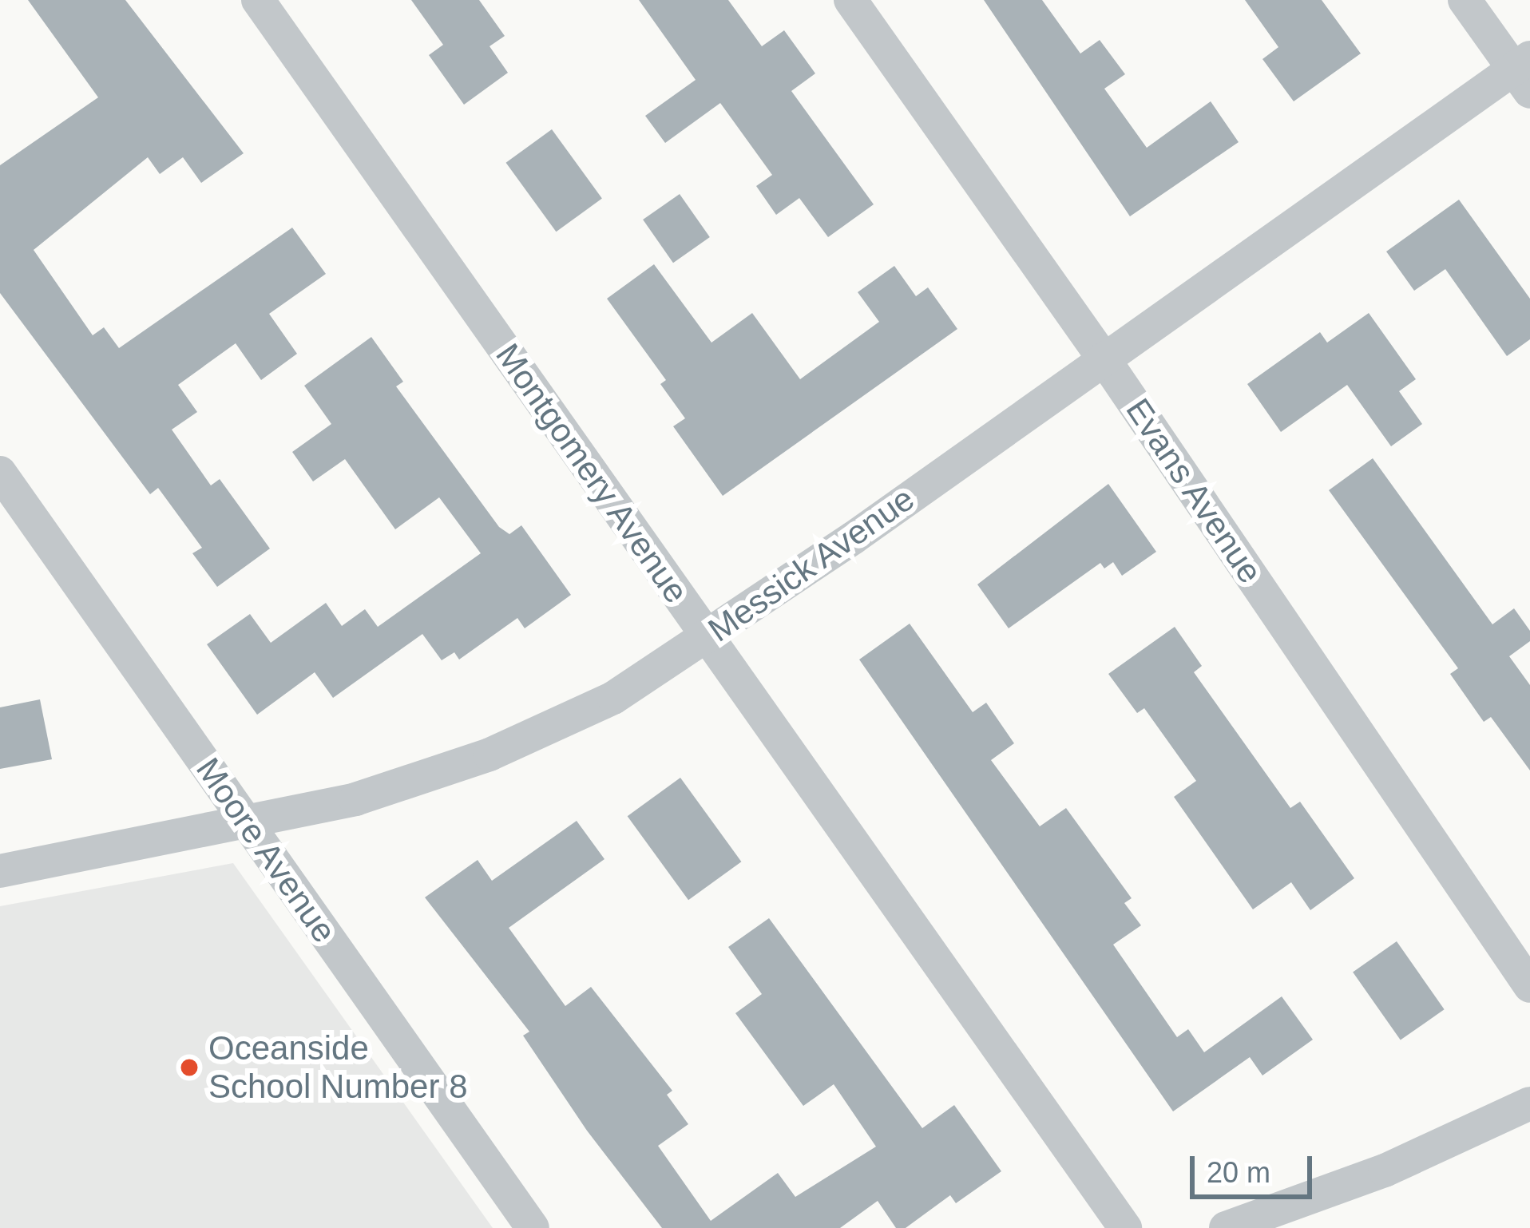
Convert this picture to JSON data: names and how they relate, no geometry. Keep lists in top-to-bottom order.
{
  "streets": {
    "street": [
      "Montgomery Avenue",
      "Evans Avenue",
      "Messick Avenue",
      "Moore Avenue"
    ]
  },
  "crossings": [
    ["Montgomery Avenue", "Messick Avenue"],
    ["Evans Avenue", "Messick Avenue"],
    ["Messick Avenue", "Moore Avenue"]
  ],
  "places": ["Oceanside School Number 8"],
  "scale_bar": "20 m"
}
